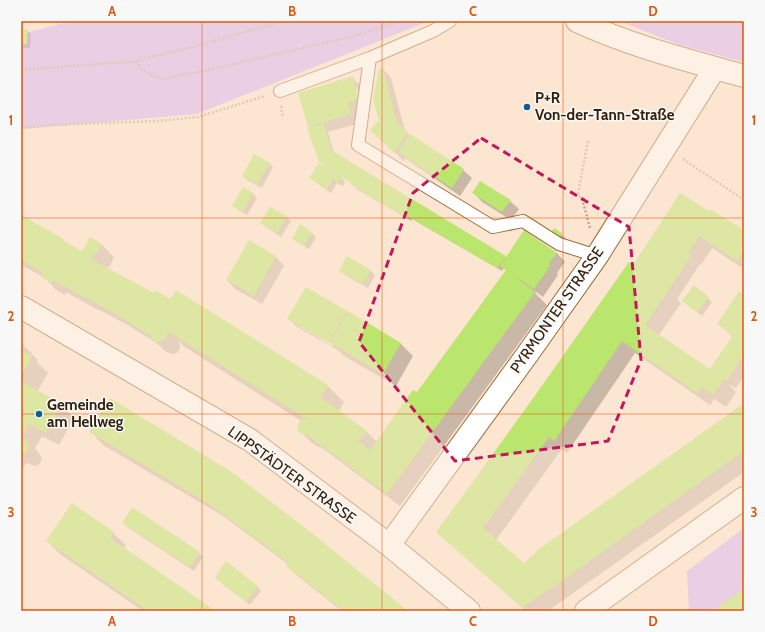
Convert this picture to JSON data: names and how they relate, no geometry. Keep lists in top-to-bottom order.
{
  "streets": {
    "street": ["PYRMONTER STRASSE", "LIPPSTÄDTER STRASSE"]
  },
  "crossings": [
    ["PYRMONTER STRASSE", "LIPPSTÄDTER STRASSE"]
  ],
  "places": ["P+R Von-der-Tann-Straße", "Gemeinde am Hellweg"],
  "grid": {
    "columns": [
      "A",
      "B",
      "C",
      "D"
    ],
    "rows": ["1", "2", "3"]
  }
}
